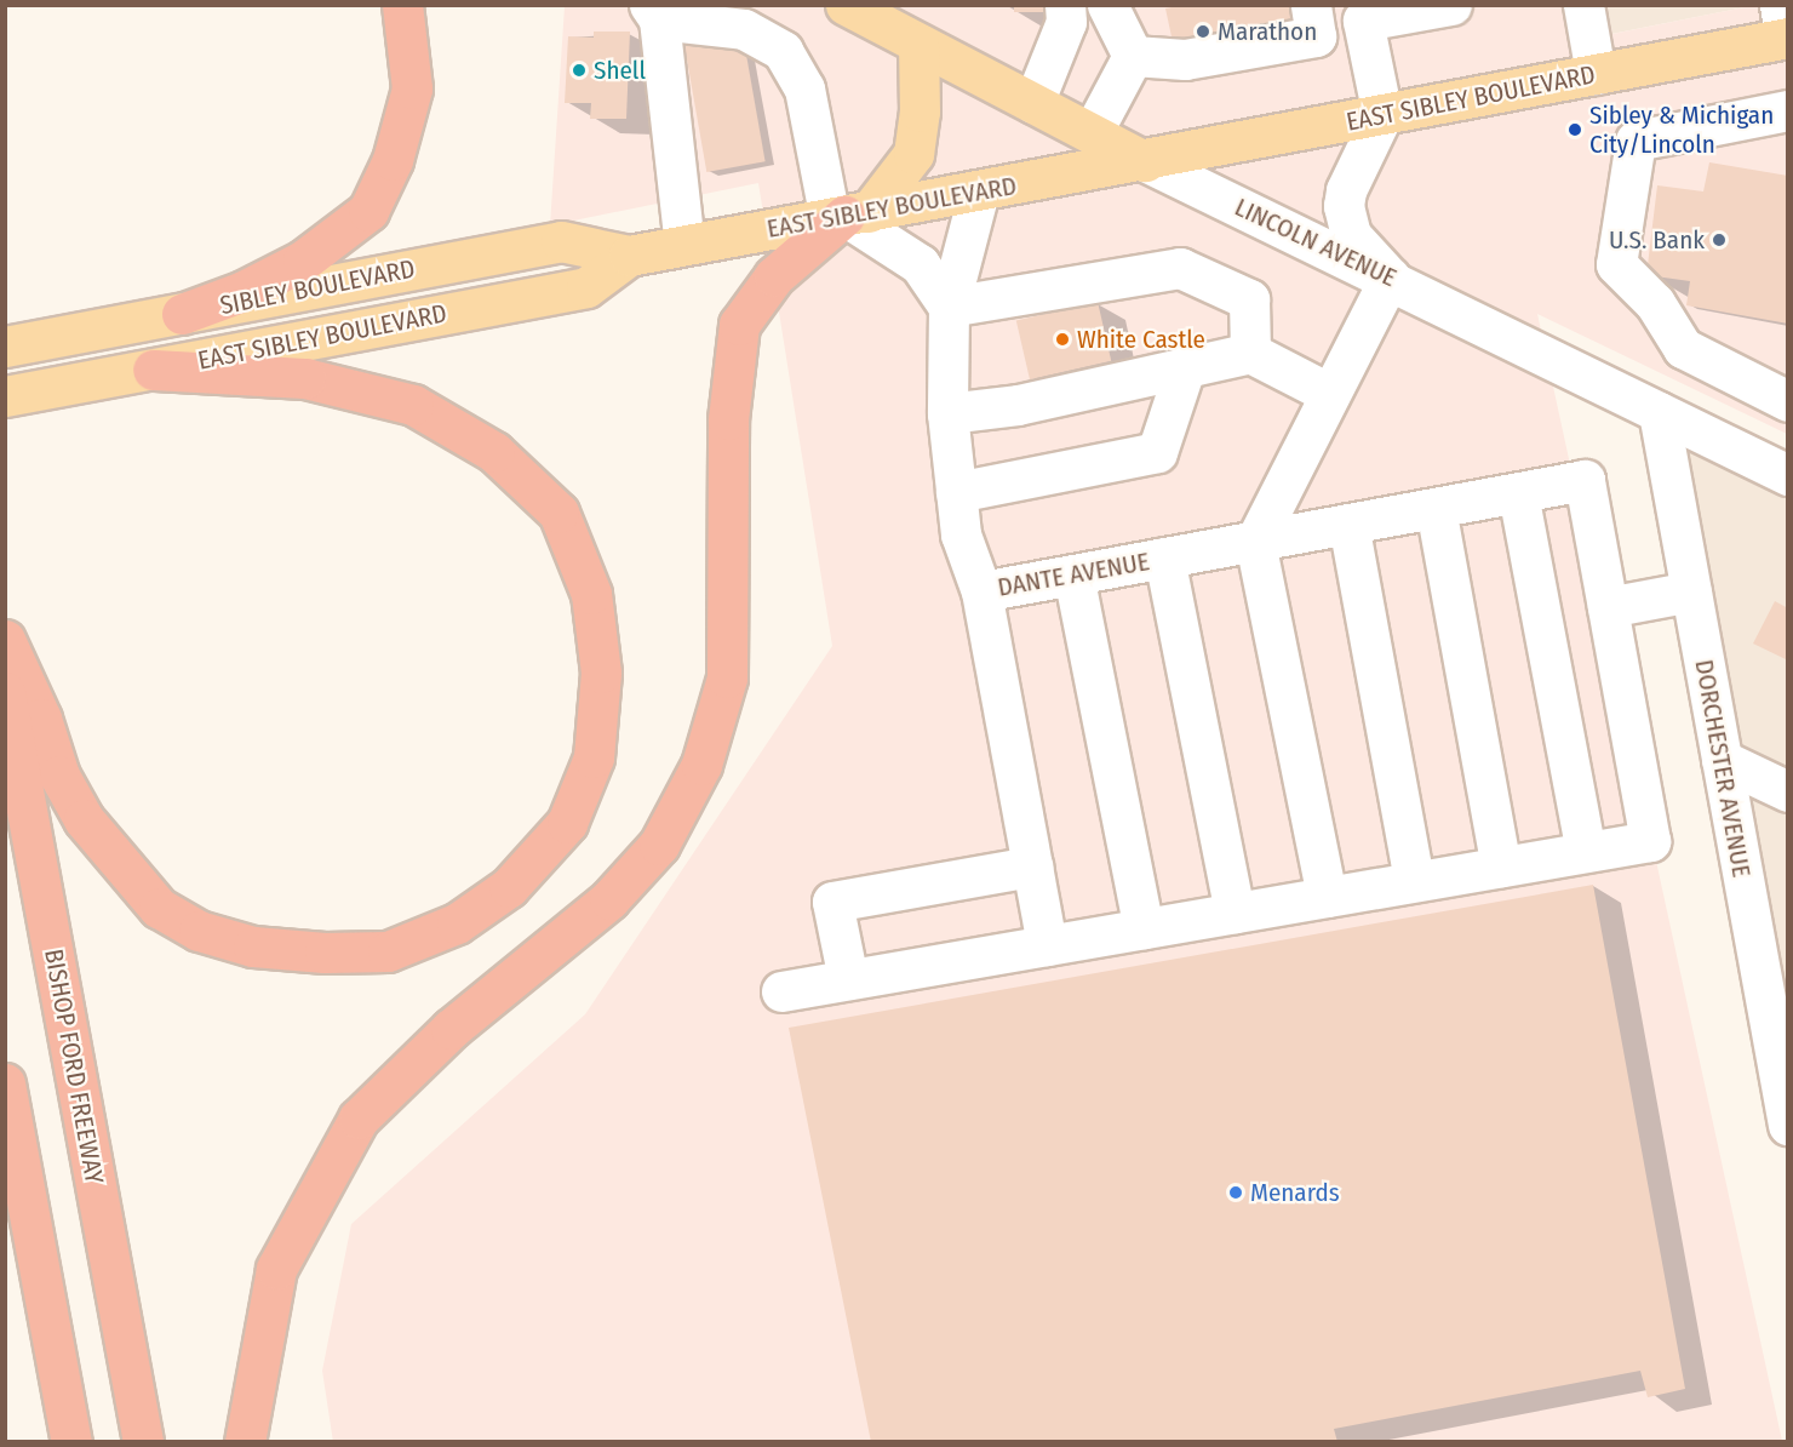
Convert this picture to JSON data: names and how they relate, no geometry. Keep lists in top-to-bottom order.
{
  "streets": {
    "highway": ["BISHOP FORD FREEWAY"],
    "main road": ["EAST SIBLEY BOULEVARD", "LINCOLN AVENUE", "SIBLEY BOULEVARD"],
    "street": ["DANTE AVENUE", "DORCHESTER AVENUE"]
  },
  "crossings": [
    ["EAST SIBLEY BOULEVARD", "LINCOLN AVENUE"],
    ["EAST SIBLEY BOULEVARD", "SIBLEY BOULEVARD"],
    ["LINCOLN AVENUE", "DORCHESTER AVENUE"]
  ],
  "places": [
    "Marathon",
    "Shell",
    "Sibley & Michigan City/Lincoln",
    "U.S. Bank",
    "White Castle",
    "Menards"
  ]
}
